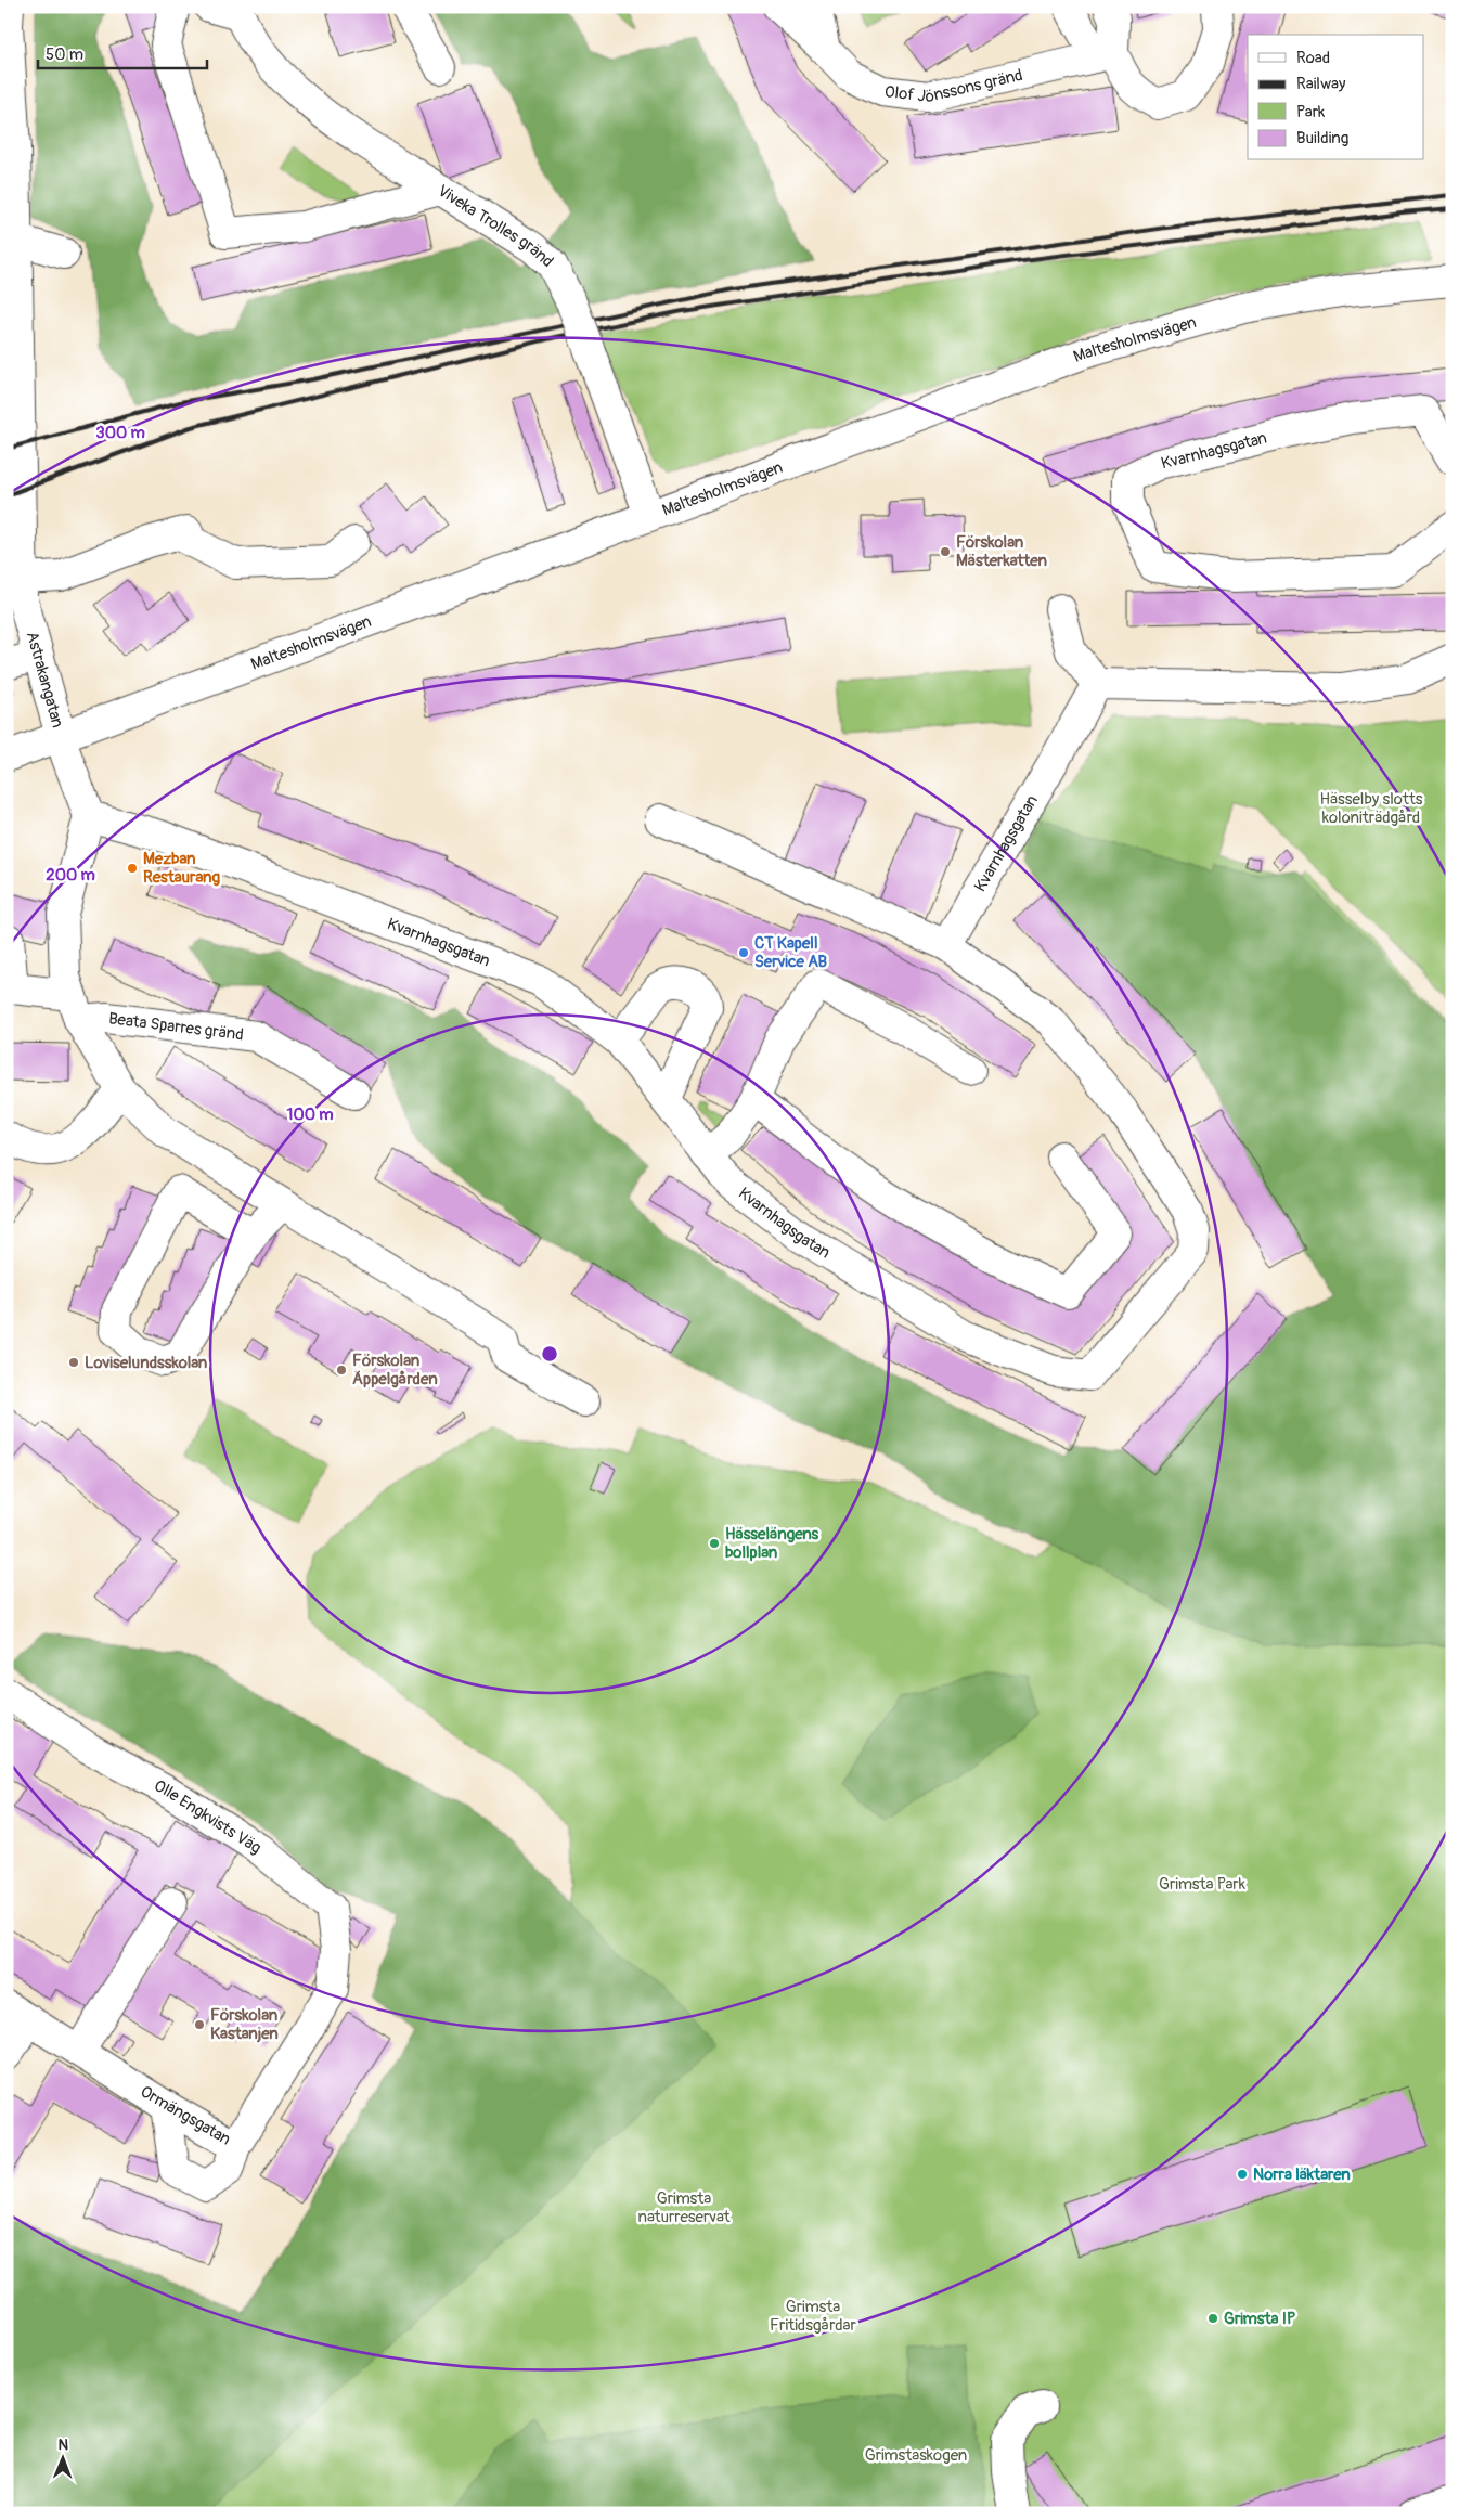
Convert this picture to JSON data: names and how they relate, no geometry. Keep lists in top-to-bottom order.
{
  "streets": {
    "street": [
      "Olof Jönssons gränd",
      "Viveka Trolles gränd",
      "Maltesholmsvägen",
      "Kvarnhagsgatan",
      "Astrakangatan",
      "Beata Sparres gränd",
      "Olle Engkvists Väg",
      "Ormängsgatan"
    ]
  },
  "crossings": [
    ["Viveka Trolles gränd", "Maltesholmsvägen"],
    ["Maltesholmsvägen", "Astrakangatan"],
    ["Kvarnhagsgatan", "Beata Sparres gränd"],
    ["Olle Engkvists Väg", "Ormängsgatan"]
  ],
  "parks": [
    "Hässelby slotts koloniträdgård",
    "Grimsta Park",
    "Grimsta naturreservat",
    "Grimsta Fritidsgårdar",
    "Grimstaskogen"
  ],
  "places": [
    "Förskolan Mästerkatten",
    "Mezban Restaurang",
    "CT Kapell Service AB",
    "Loviselundsskolan",
    "Förskolan Äppelgården",
    "Hässelängens bollplan",
    "Förskolan Kastanjen",
    "Norra läktaren",
    "Grimsta IP"
  ],
  "legend": [
    "Road",
    "Railway",
    "Park",
    "Building"
  ],
  "scale_bar": "50 m",
  "north": "top",
  "rings": ["300 m", "200 m", "100 m"]
}
